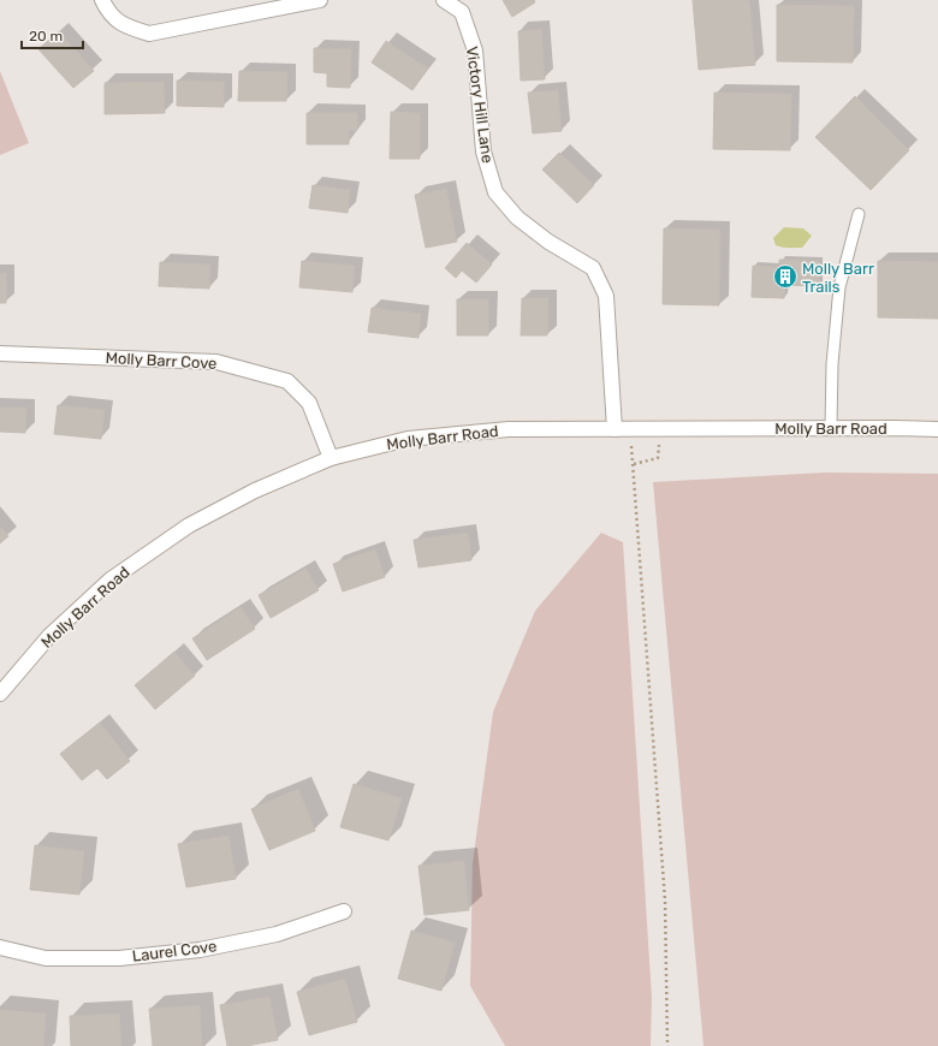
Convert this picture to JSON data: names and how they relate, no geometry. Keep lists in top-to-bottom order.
{
  "streets": {
    "street": [
      "Victory Hill Lane",
      "Molly Barr Cove",
      "Molly Barr Road",
      "Laurel Cove"
    ]
  },
  "crossings": [
    ["Victory Hill Lane", "Molly Barr Road"],
    ["Molly Barr Cove", "Molly Barr Road"]
  ],
  "places": {
    "building": ["Molly Barr Trails"]
  },
  "scale_bar": "20 m"
}
